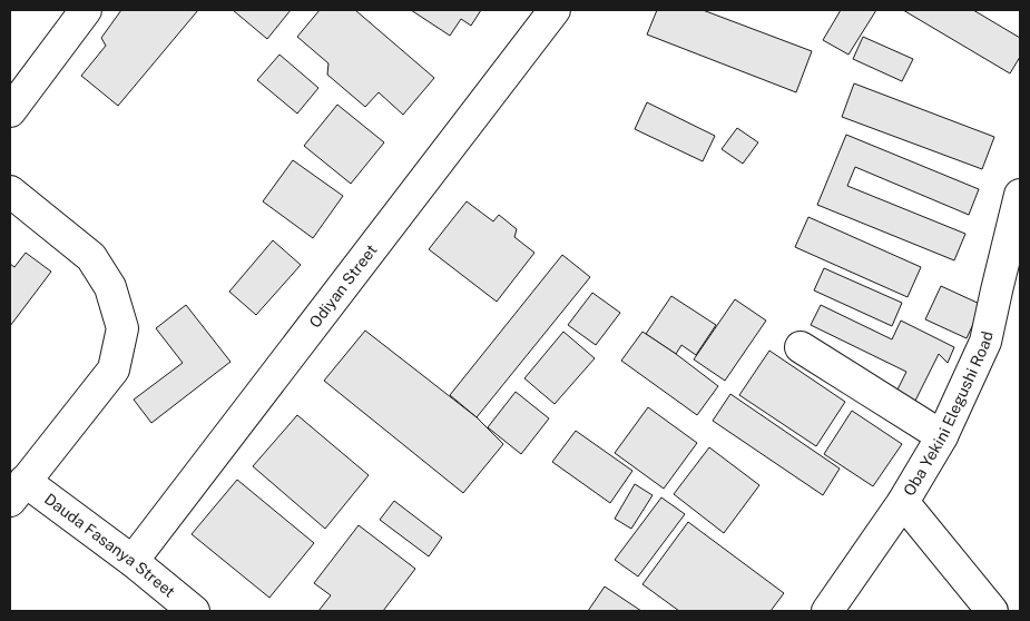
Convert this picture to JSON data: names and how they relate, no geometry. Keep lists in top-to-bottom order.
{
  "streets": {
    "street": ["Odiyan Street", "Oba Yekini Elegushi Road", "Dauda Fasanya Street"]
  },
  "crossings": [
    ["Odiyan Street", "Dauda Fasanya Street"]
  ]
}
